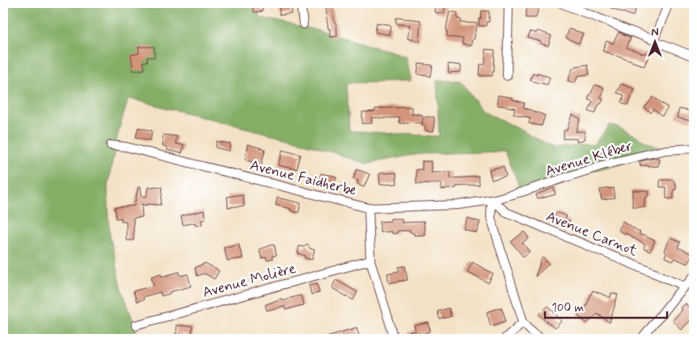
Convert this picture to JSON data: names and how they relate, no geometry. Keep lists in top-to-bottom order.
{
  "streets": {
    "street": [
      "Avenue Kléber",
      "Avenue Faidherbe",
      "Avenue Carnot",
      "Avenue Molière"
    ]
  },
  "crossings": [
    ["Avenue Kléber", "Avenue Faidherbe"],
    ["Avenue Kléber", "Avenue Carnot"],
    ["Avenue Faidherbe", "Avenue Carnot"]
  ],
  "scale_bar": "100 m",
  "north": "top"
}
